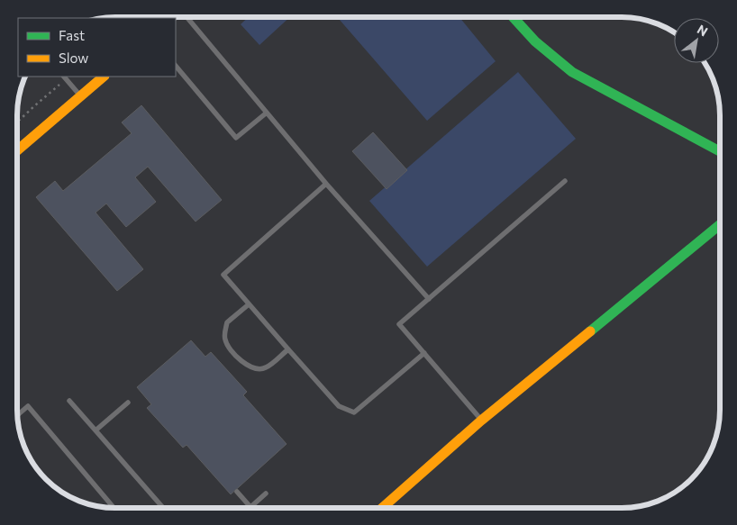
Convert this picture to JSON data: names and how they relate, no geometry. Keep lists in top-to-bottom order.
{
  "legend": ["Fast", "Slow"],
  "north": "top right"
}
